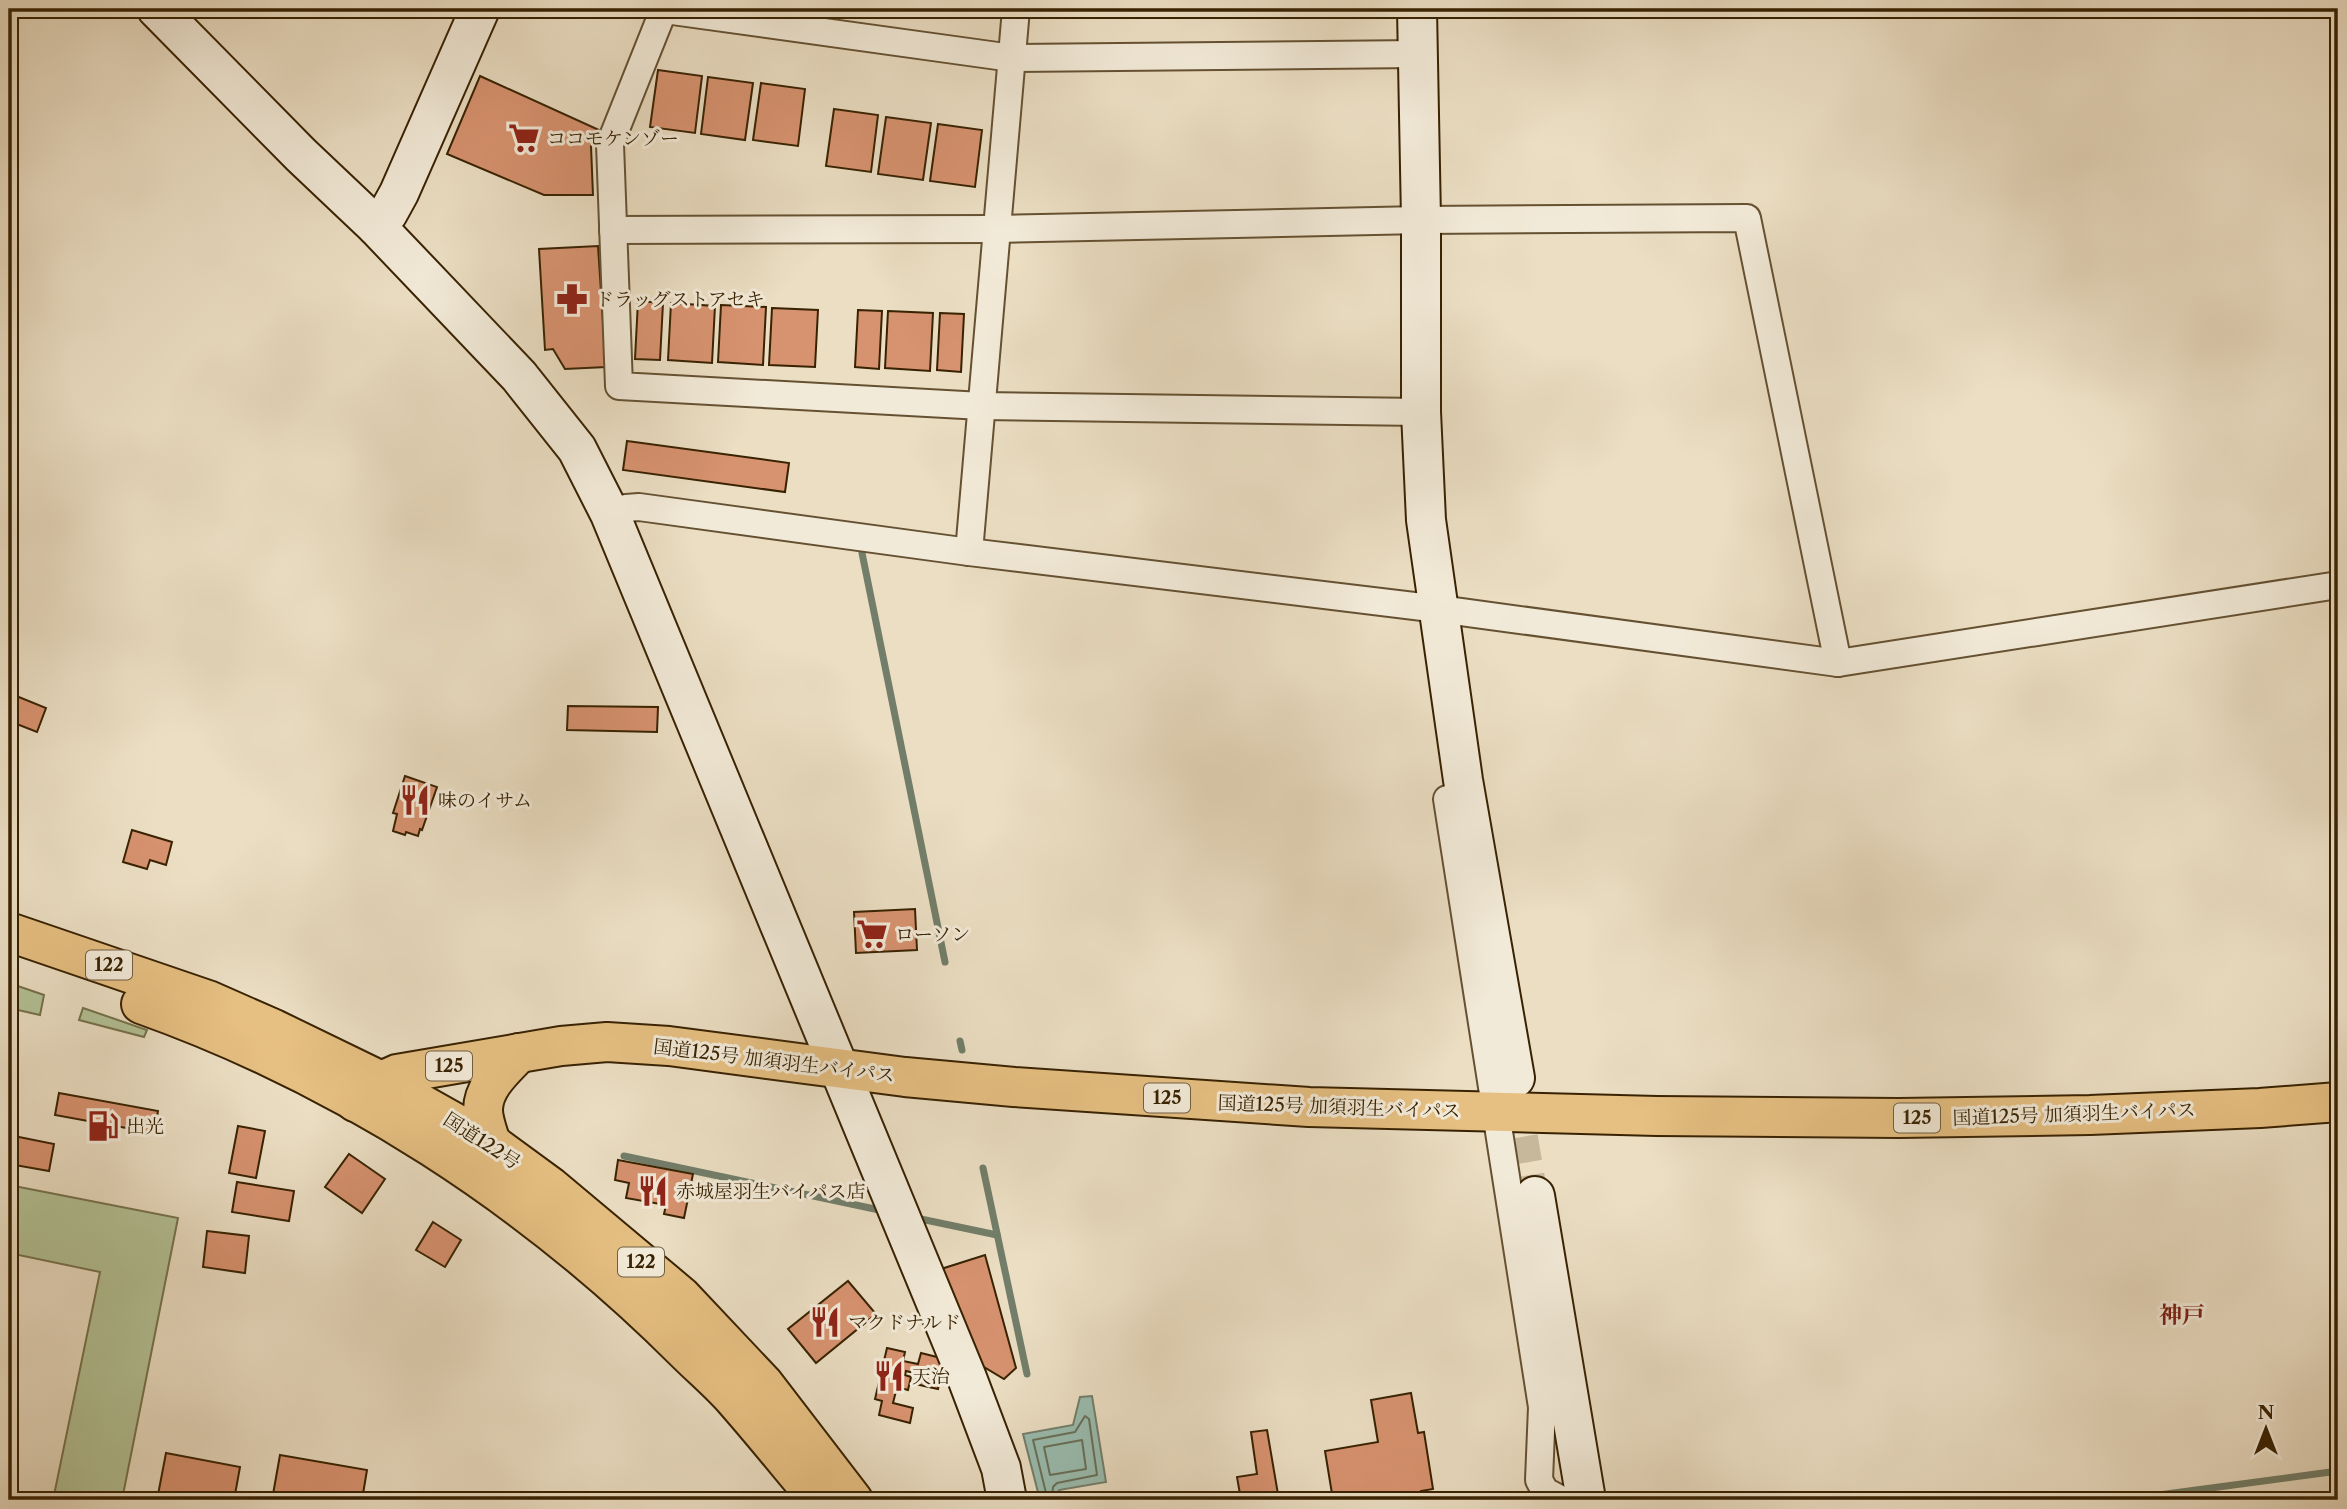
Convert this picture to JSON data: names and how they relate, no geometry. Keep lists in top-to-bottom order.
{
  "streets": {
    "highway": [
      "122",
      "国道125号 加須羽生バイパス",
      "125",
      "国道122号"
    ]
  },
  "crossings": [
    ["国道125号 加須羽生バイパス", "国道122号"]
  ],
  "districts": ["神戸"],
  "places": {
    "supermarket": ["ココモケンゾー", "ローソン"],
    "pharmacy": ["ドラッグストアセキ"],
    "restaurant": [
      "味のイサム",
      "赤城屋羽生バイパス店",
      "マクドナルド",
      "天治"
    ],
    "fuel station": ["出光"]
  },
  "north": "top"
}
